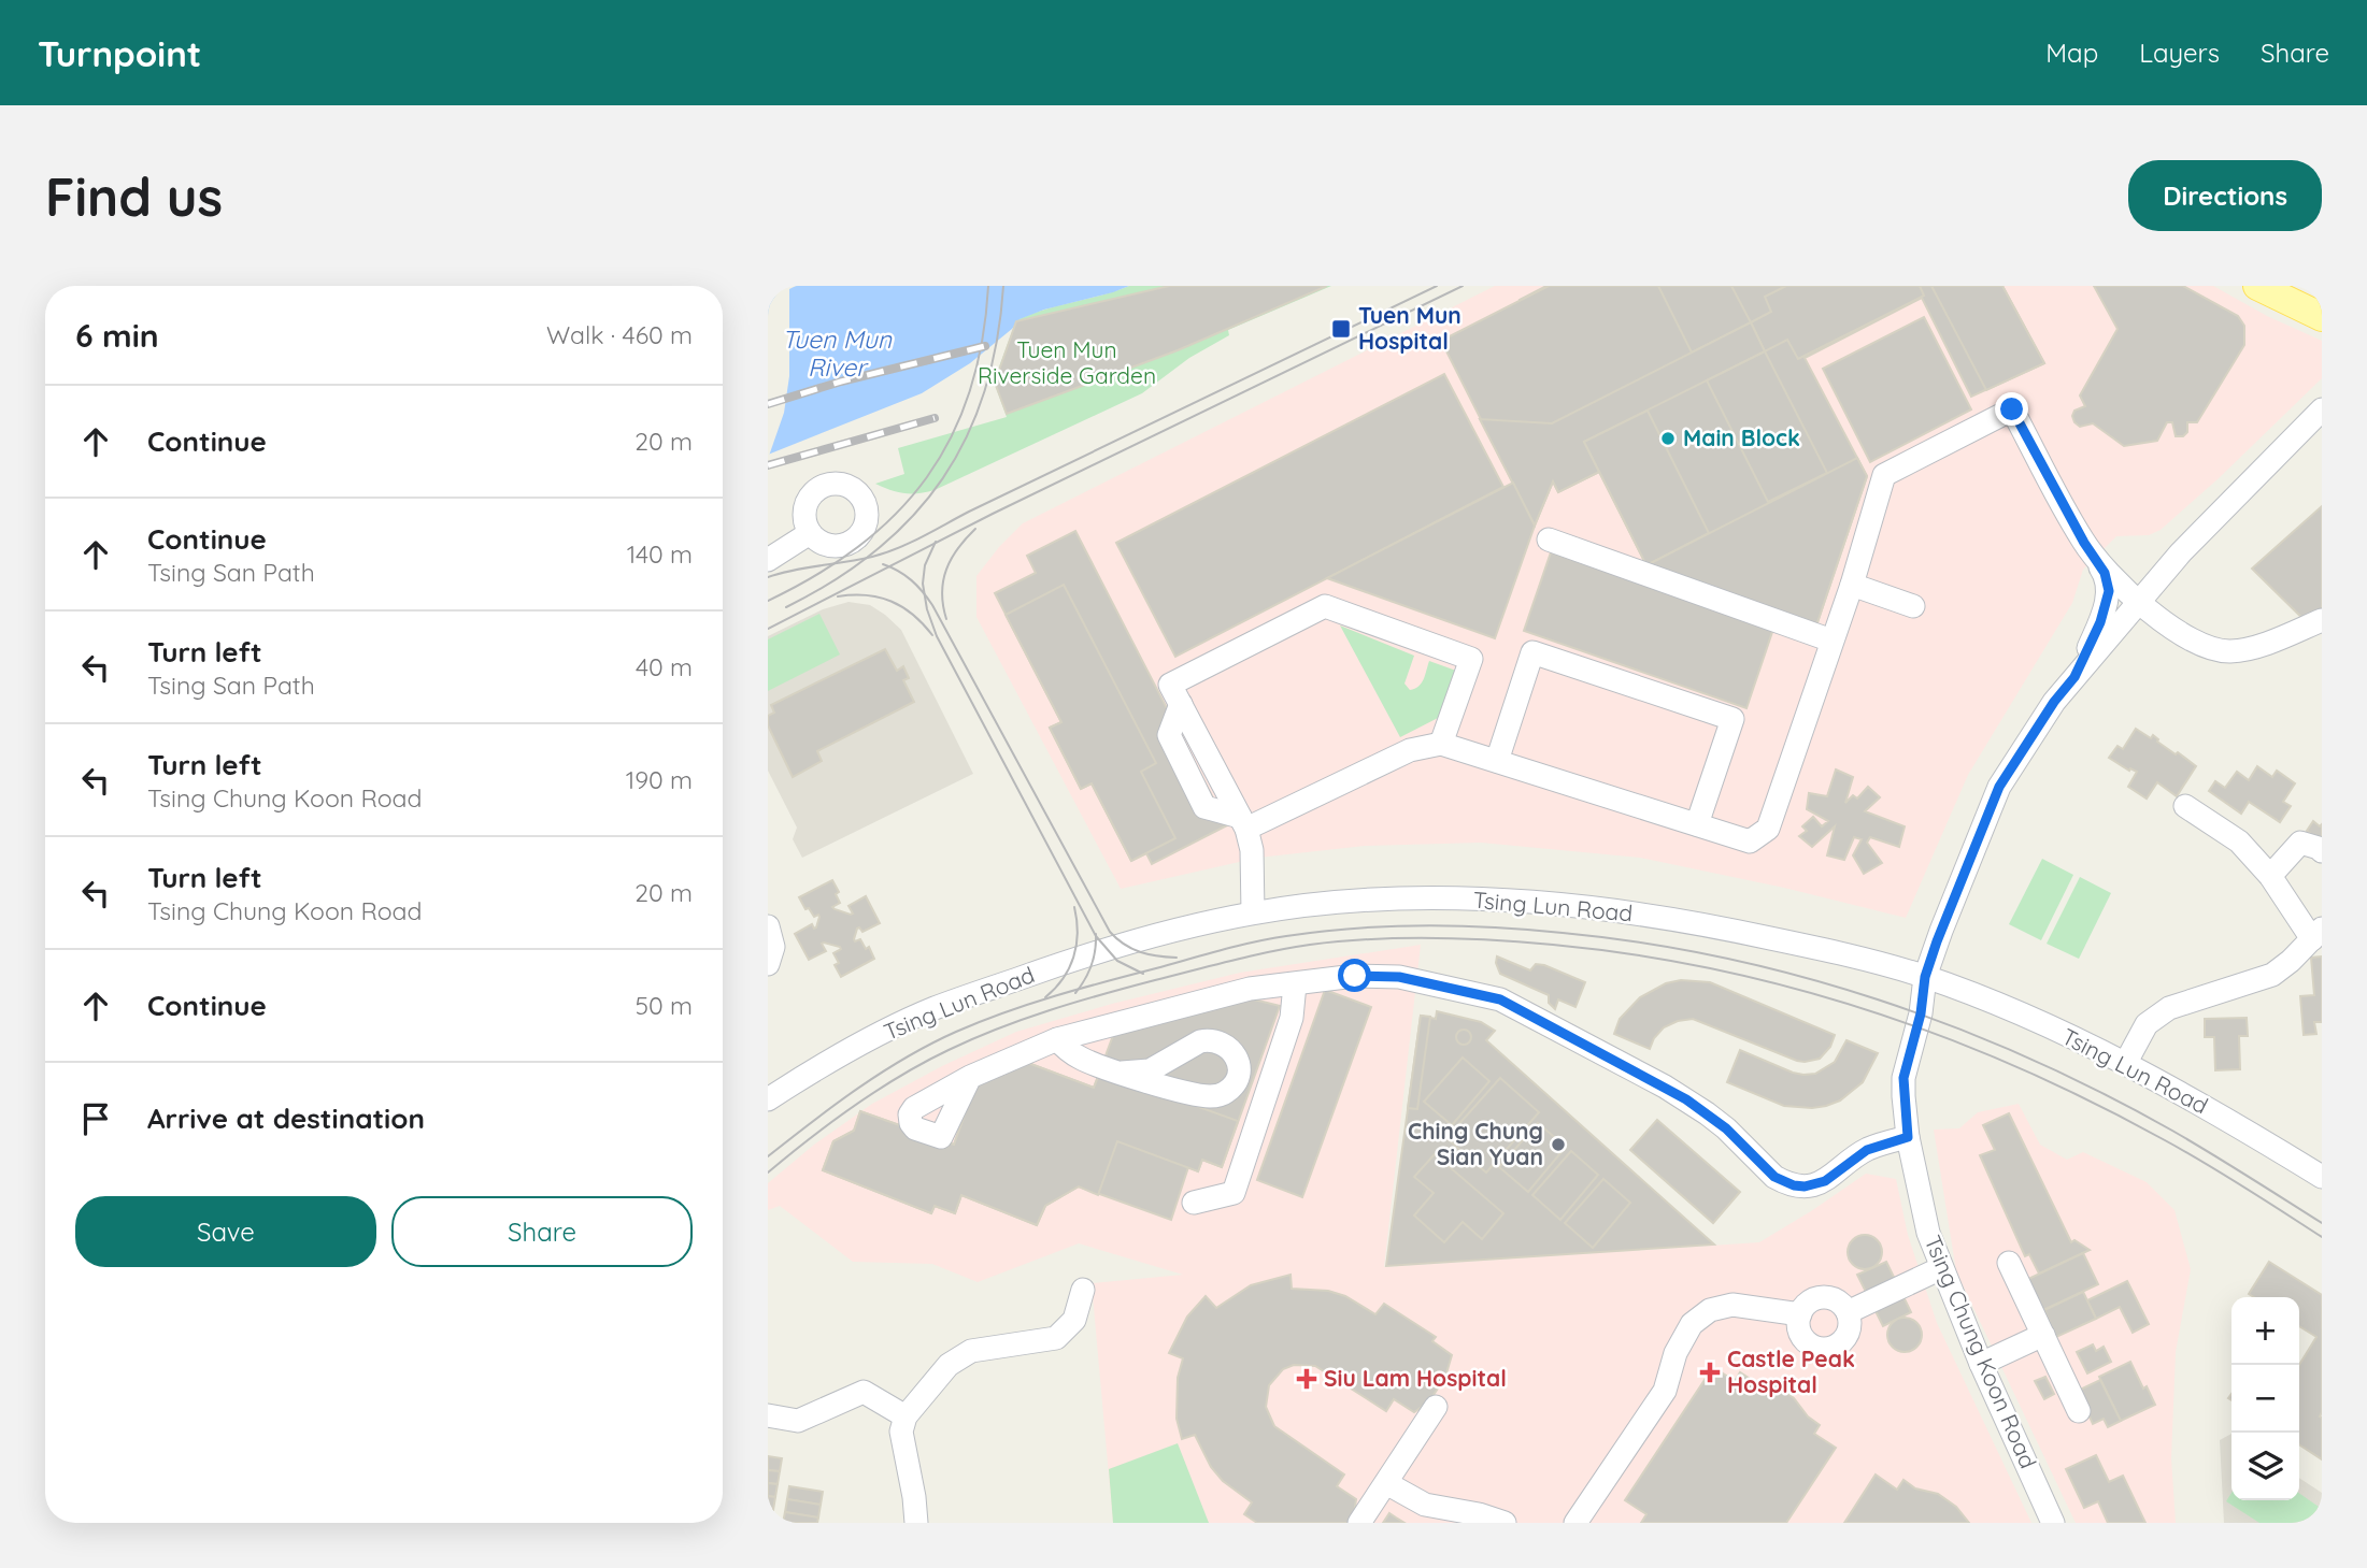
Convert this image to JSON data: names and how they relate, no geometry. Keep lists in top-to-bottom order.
{
  "streets": {
    "street": ["Tsing Lun Road", "Tsing Chung Koon Road"]
  },
  "crossings": [
    ["Tsing Lun Road", "Tsing Chung Koon Road"]
  ],
  "water": ["Tuen Mun River"],
  "parks": ["Tuen Mun Riverside Garden"],
  "places": {
    "transit": ["Tuen Mun Hospital"],
    "other": ["Main Block", "Ching Chung Sian Yuan"],
    "health": ["Castle Peak Hospital", "Siu Lam Hospital"]
  },
  "page": {
    "header": "Turnpoint",
    "nav": ["Map", "Layers", "Share"],
    "buttons": [
      "Directions",
      ["Save", "Share"]
    ],
    "title": "Find us",
    "heading": ["6 min", "Walk · 460 m"],
    "list": [
      ["Continue", "20 m"],
      ["Continue", "Tsing San Path", "140 m"],
      ["Turn left", "Tsing San Path", "40 m"],
      ["Turn left", "Tsing Chung Koon Road", "190 m"],
      ["Turn left", "Tsing Chung Koon Road", "20 m"],
      ["Continue", "50 m"],
      "Arrive at destination"
    ],
    "map_buttons": ["+", "−"]
  }
}
